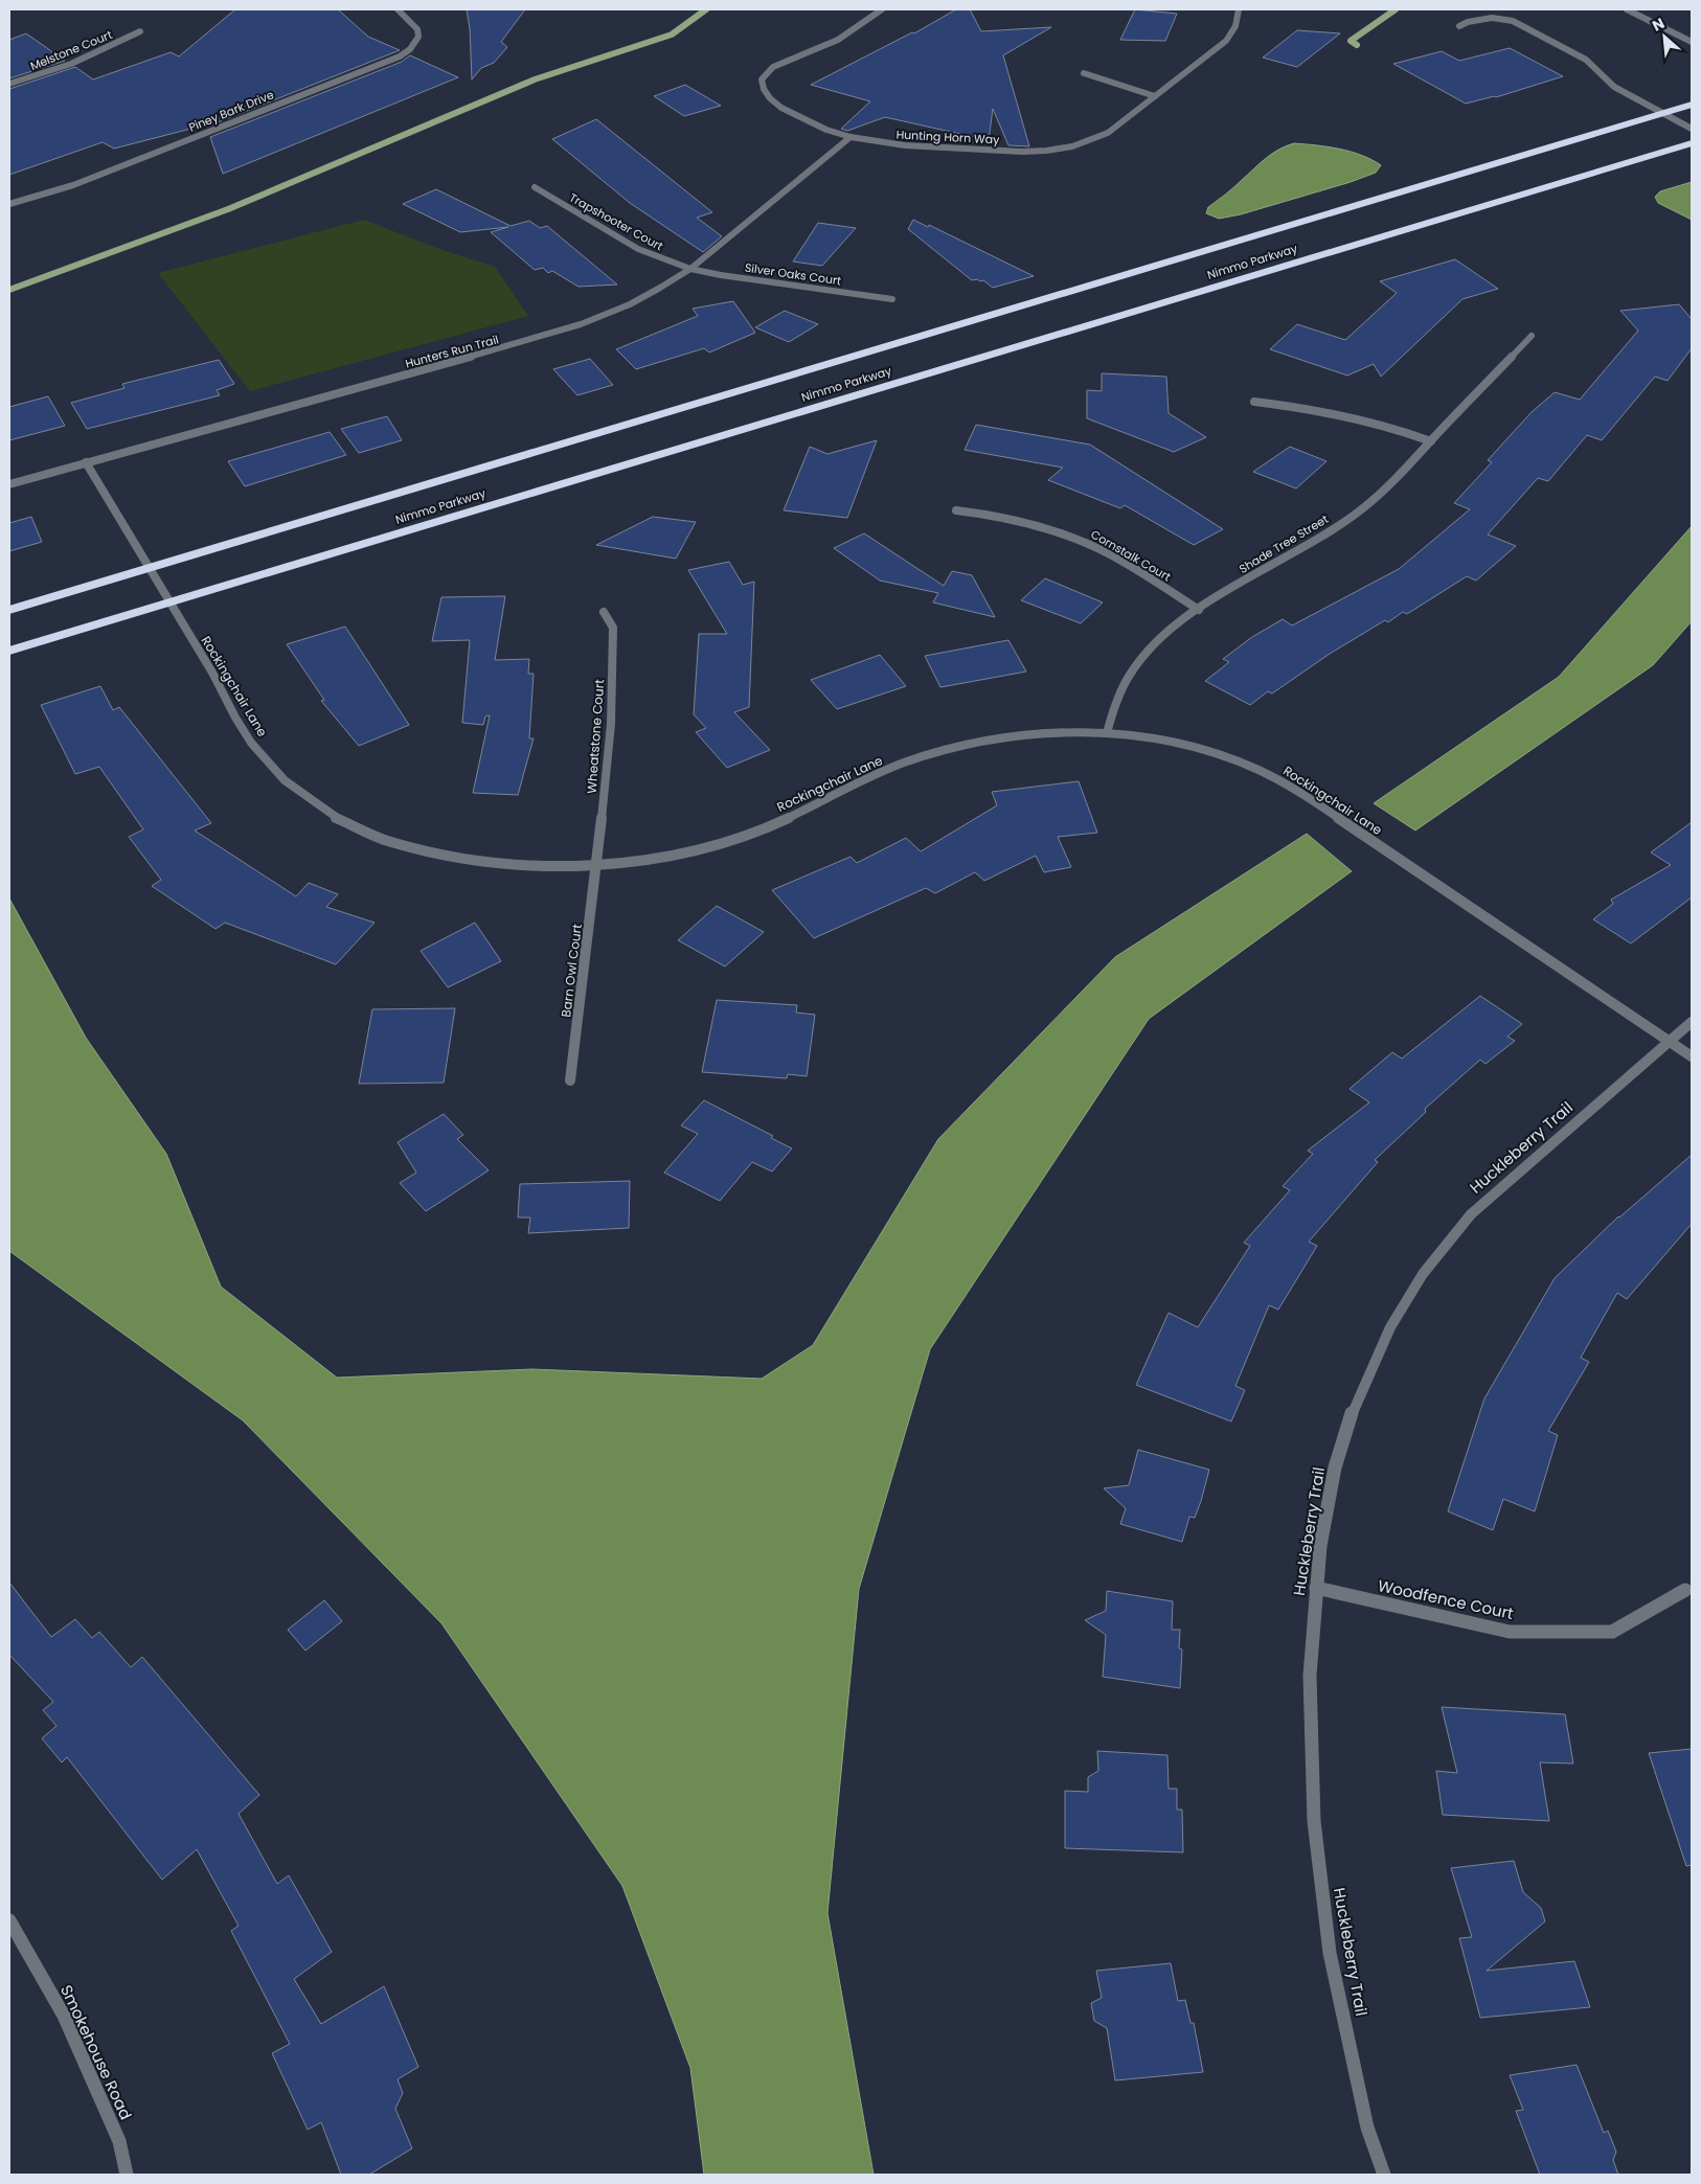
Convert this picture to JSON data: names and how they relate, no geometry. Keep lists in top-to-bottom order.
{
  "streets": {
    "highway": ["Nimmo Parkway"],
    "street": [
      "Melstone Court",
      "Piney Bark Drive",
      "Hunting Horn Way",
      "Trapshooter Court",
      "Silver Oaks Court",
      "Hunters Run Trail",
      "Shade Tree Street",
      "Cornstalk Court",
      "Rockingchair Lane",
      "Wheatstone Court",
      "Barn Owl Court",
      "Huckleberry Trail",
      "Woodfence Court",
      "Smokehouse Road"
    ]
  },
  "crossings": [
    ["Hunting Horn Way", "Hunters Run Trail"],
    ["Trapshooter Court", "Silver Oaks Court"],
    ["Trapshooter Court", "Hunters Run Trail"],
    ["Nimmo Parkway", "Rockingchair Lane"],
    ["Silver Oaks Court", "Hunters Run Trail"],
    ["Hunters Run Trail", "Rockingchair Lane"],
    ["Shade Tree Street", "Cornstalk Court"],
    ["Shade Tree Street", "Rockingchair Lane"],
    ["Rockingchair Lane", "Wheatstone Court"],
    ["Rockingchair Lane", "Barn Owl Court"],
    ["Rockingchair Lane", "Huckleberry Trail"],
    ["Wheatstone Court", "Barn Owl Court"],
    ["Huckleberry Trail", "Woodfence Court"]
  ],
  "north": "top left"
}
